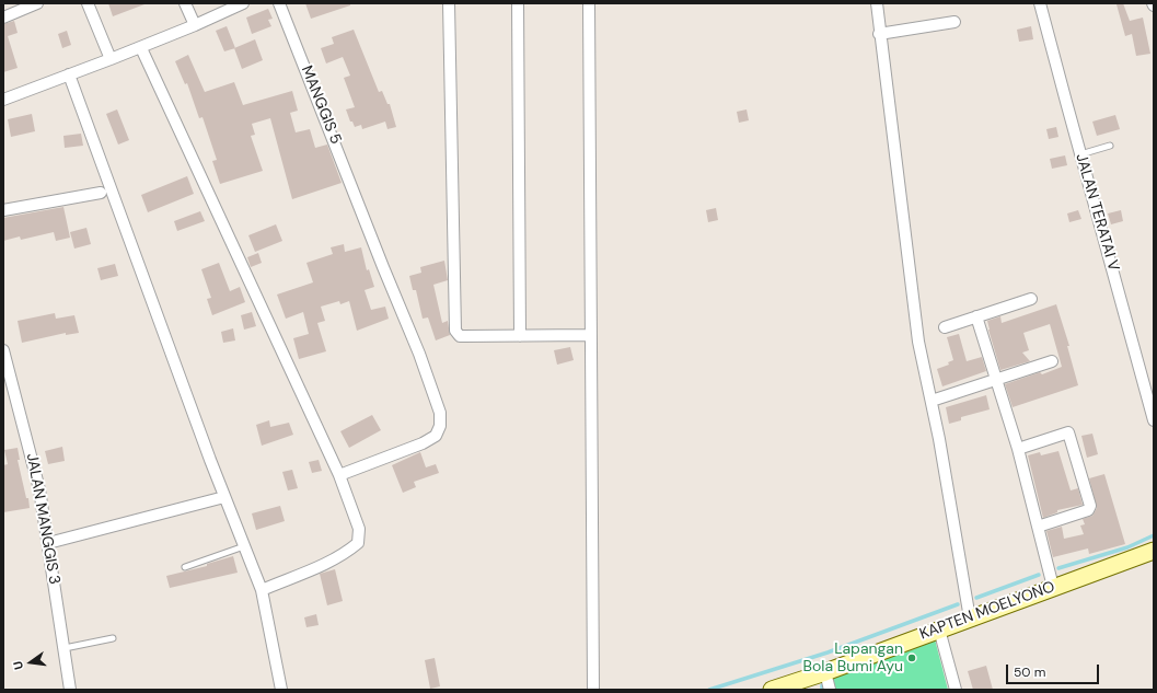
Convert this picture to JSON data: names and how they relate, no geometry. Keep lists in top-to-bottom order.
{
  "streets": {
    "street": [
      "MANGGIS 5",
      "JALAN TERATAI V",
      "JALAN MANGGIS 3",
      "KAPTEN MOELYONO"
    ]
  },
  "places": ["Lapangan Bola Bumi Ayu"],
  "scale_bar": "50 m",
  "north": "left"
}
